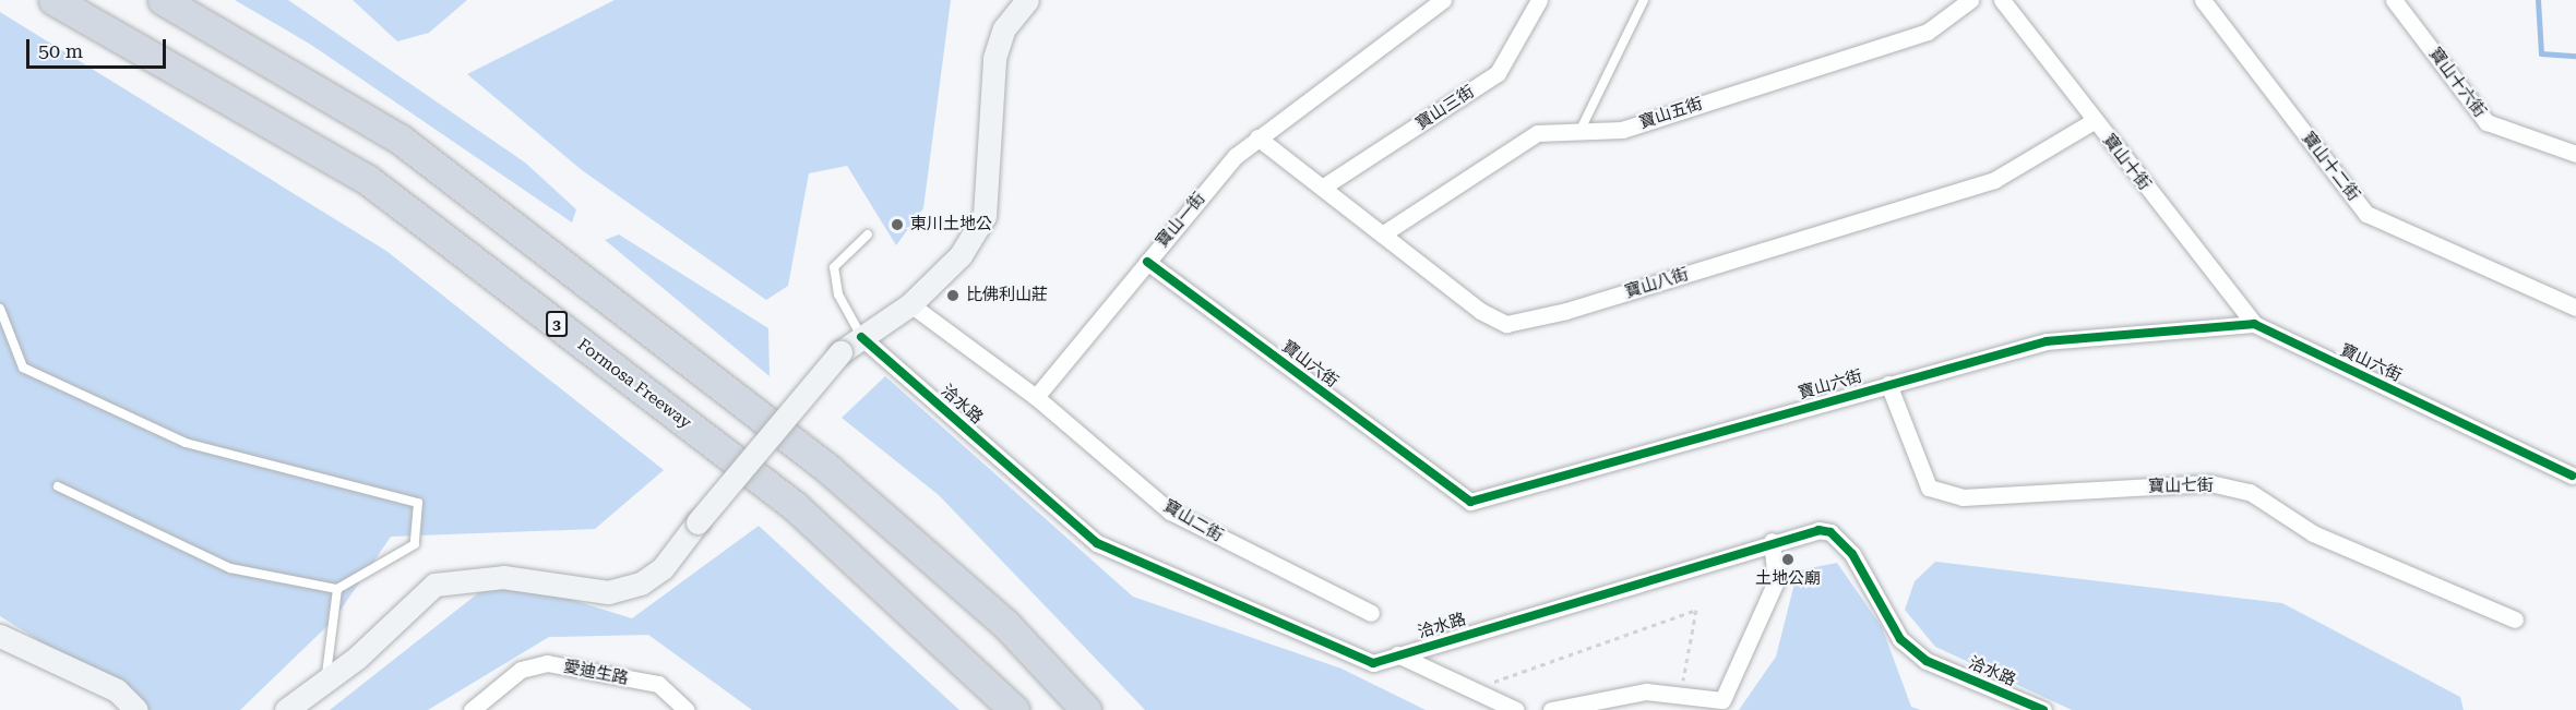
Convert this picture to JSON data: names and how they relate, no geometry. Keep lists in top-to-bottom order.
{
  "streets": {
    "highway": ["3", "Formosa Freeway"],
    "street": [
      "寶山十六街",
      "寶山三街",
      "寶山五街",
      "寶山十街",
      "寶山十二街",
      "寶山一街",
      "寶山八街",
      "寶山六街",
      "洽水路",
      "寶山七街",
      "寶山二街",
      "愛迪生路"
    ]
  },
  "crossings": [
    ["寶山三街", "寶山八街"],
    ["寶山五街", "寶山八街"],
    ["寶山十街", "寶山八街"],
    ["寶山十街", "寶山六街"],
    ["寶山一街", "寶山八街"],
    ["寶山一街", "寶山六街"],
    ["寶山一街", "寶山二街"],
    ["寶山六街", "寶山七街"]
  ],
  "places": ["東川土地公", "比佛利山莊", "土地公廟"],
  "scale_bar": "50 m"
}
